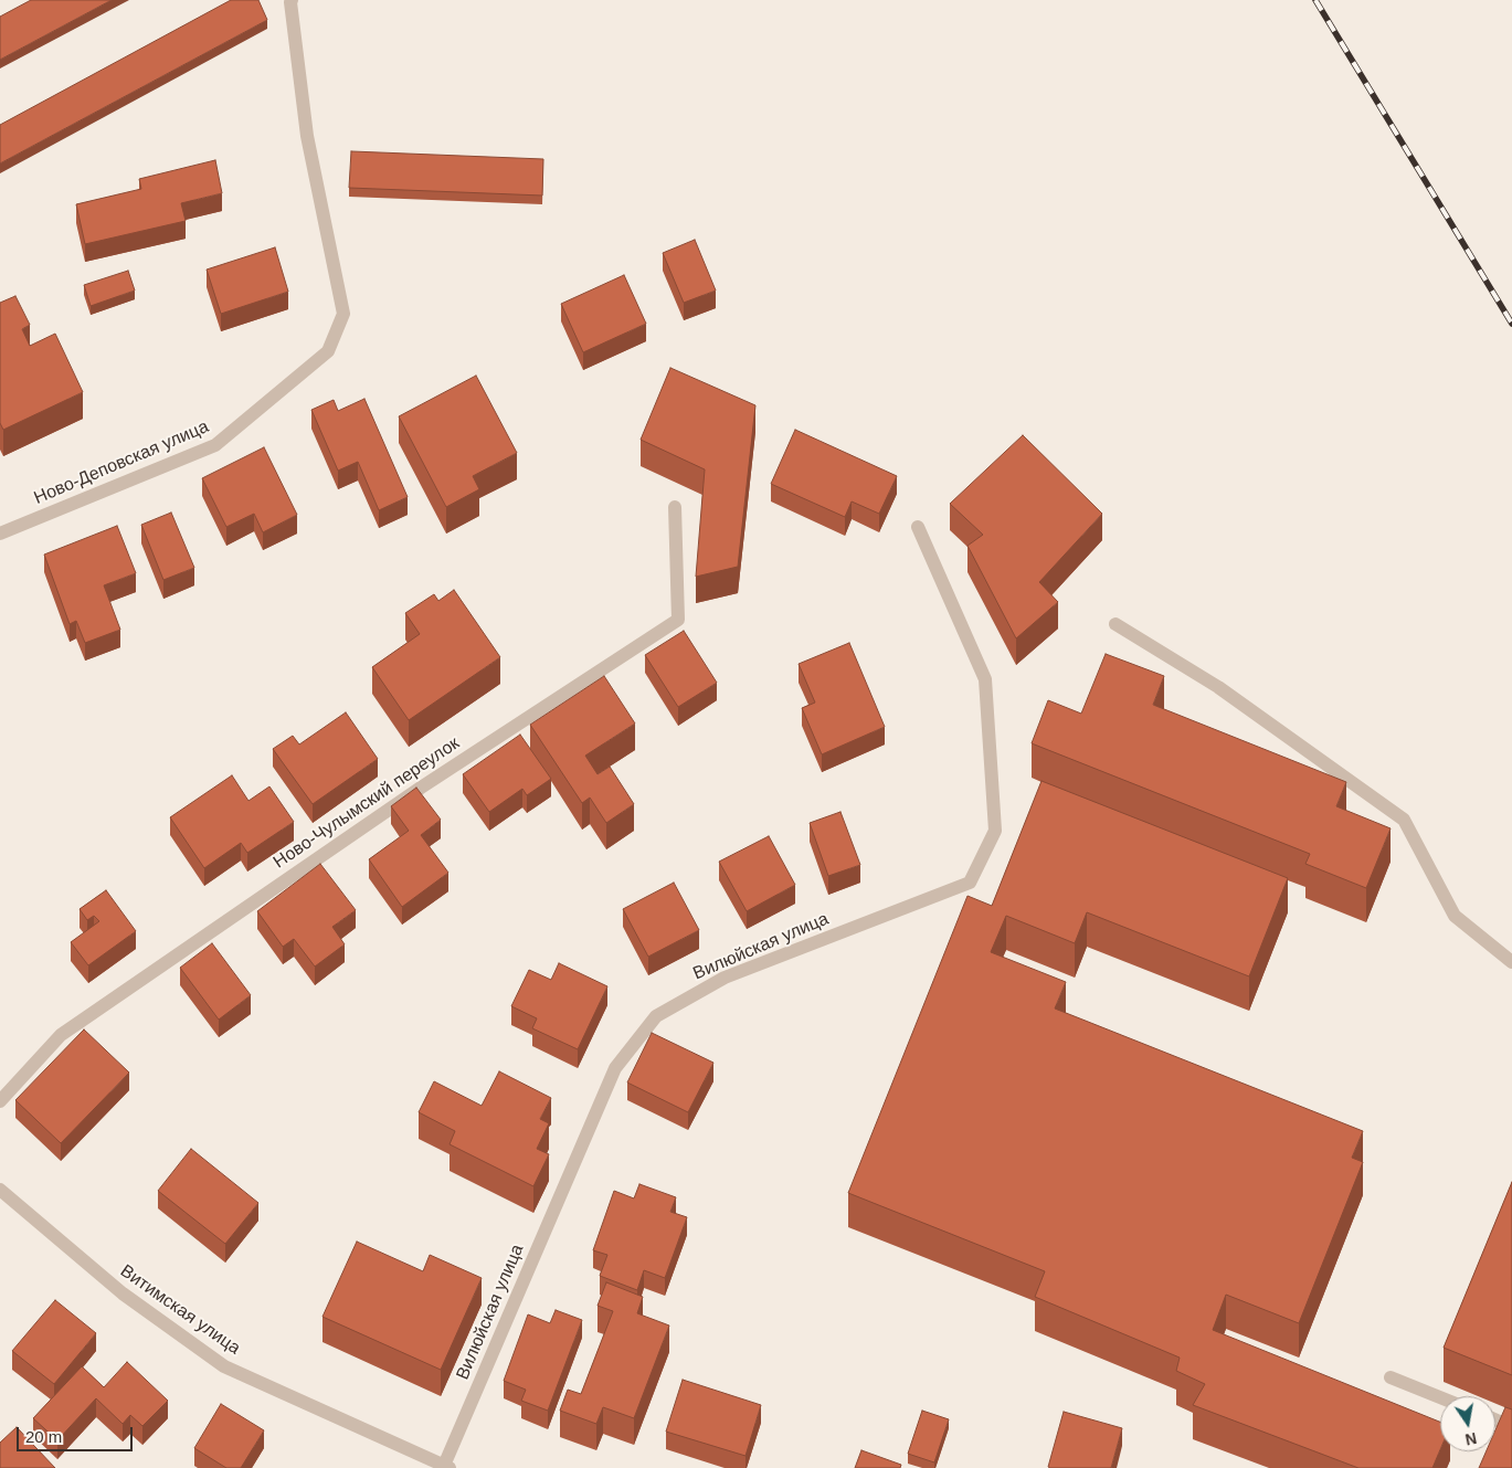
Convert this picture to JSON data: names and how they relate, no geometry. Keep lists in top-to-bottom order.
{
  "streets": {
    "street": [
      "Ново-Деповская улица",
      "Ново-Чулымский переулок",
      "Вилюйская улица",
      "Витимская улица"
    ]
  },
  "crossings": [
    ["Вилюйская улица", "Витимская улица"]
  ],
  "scale_bar": "20 m",
  "north": "bottom"
}
